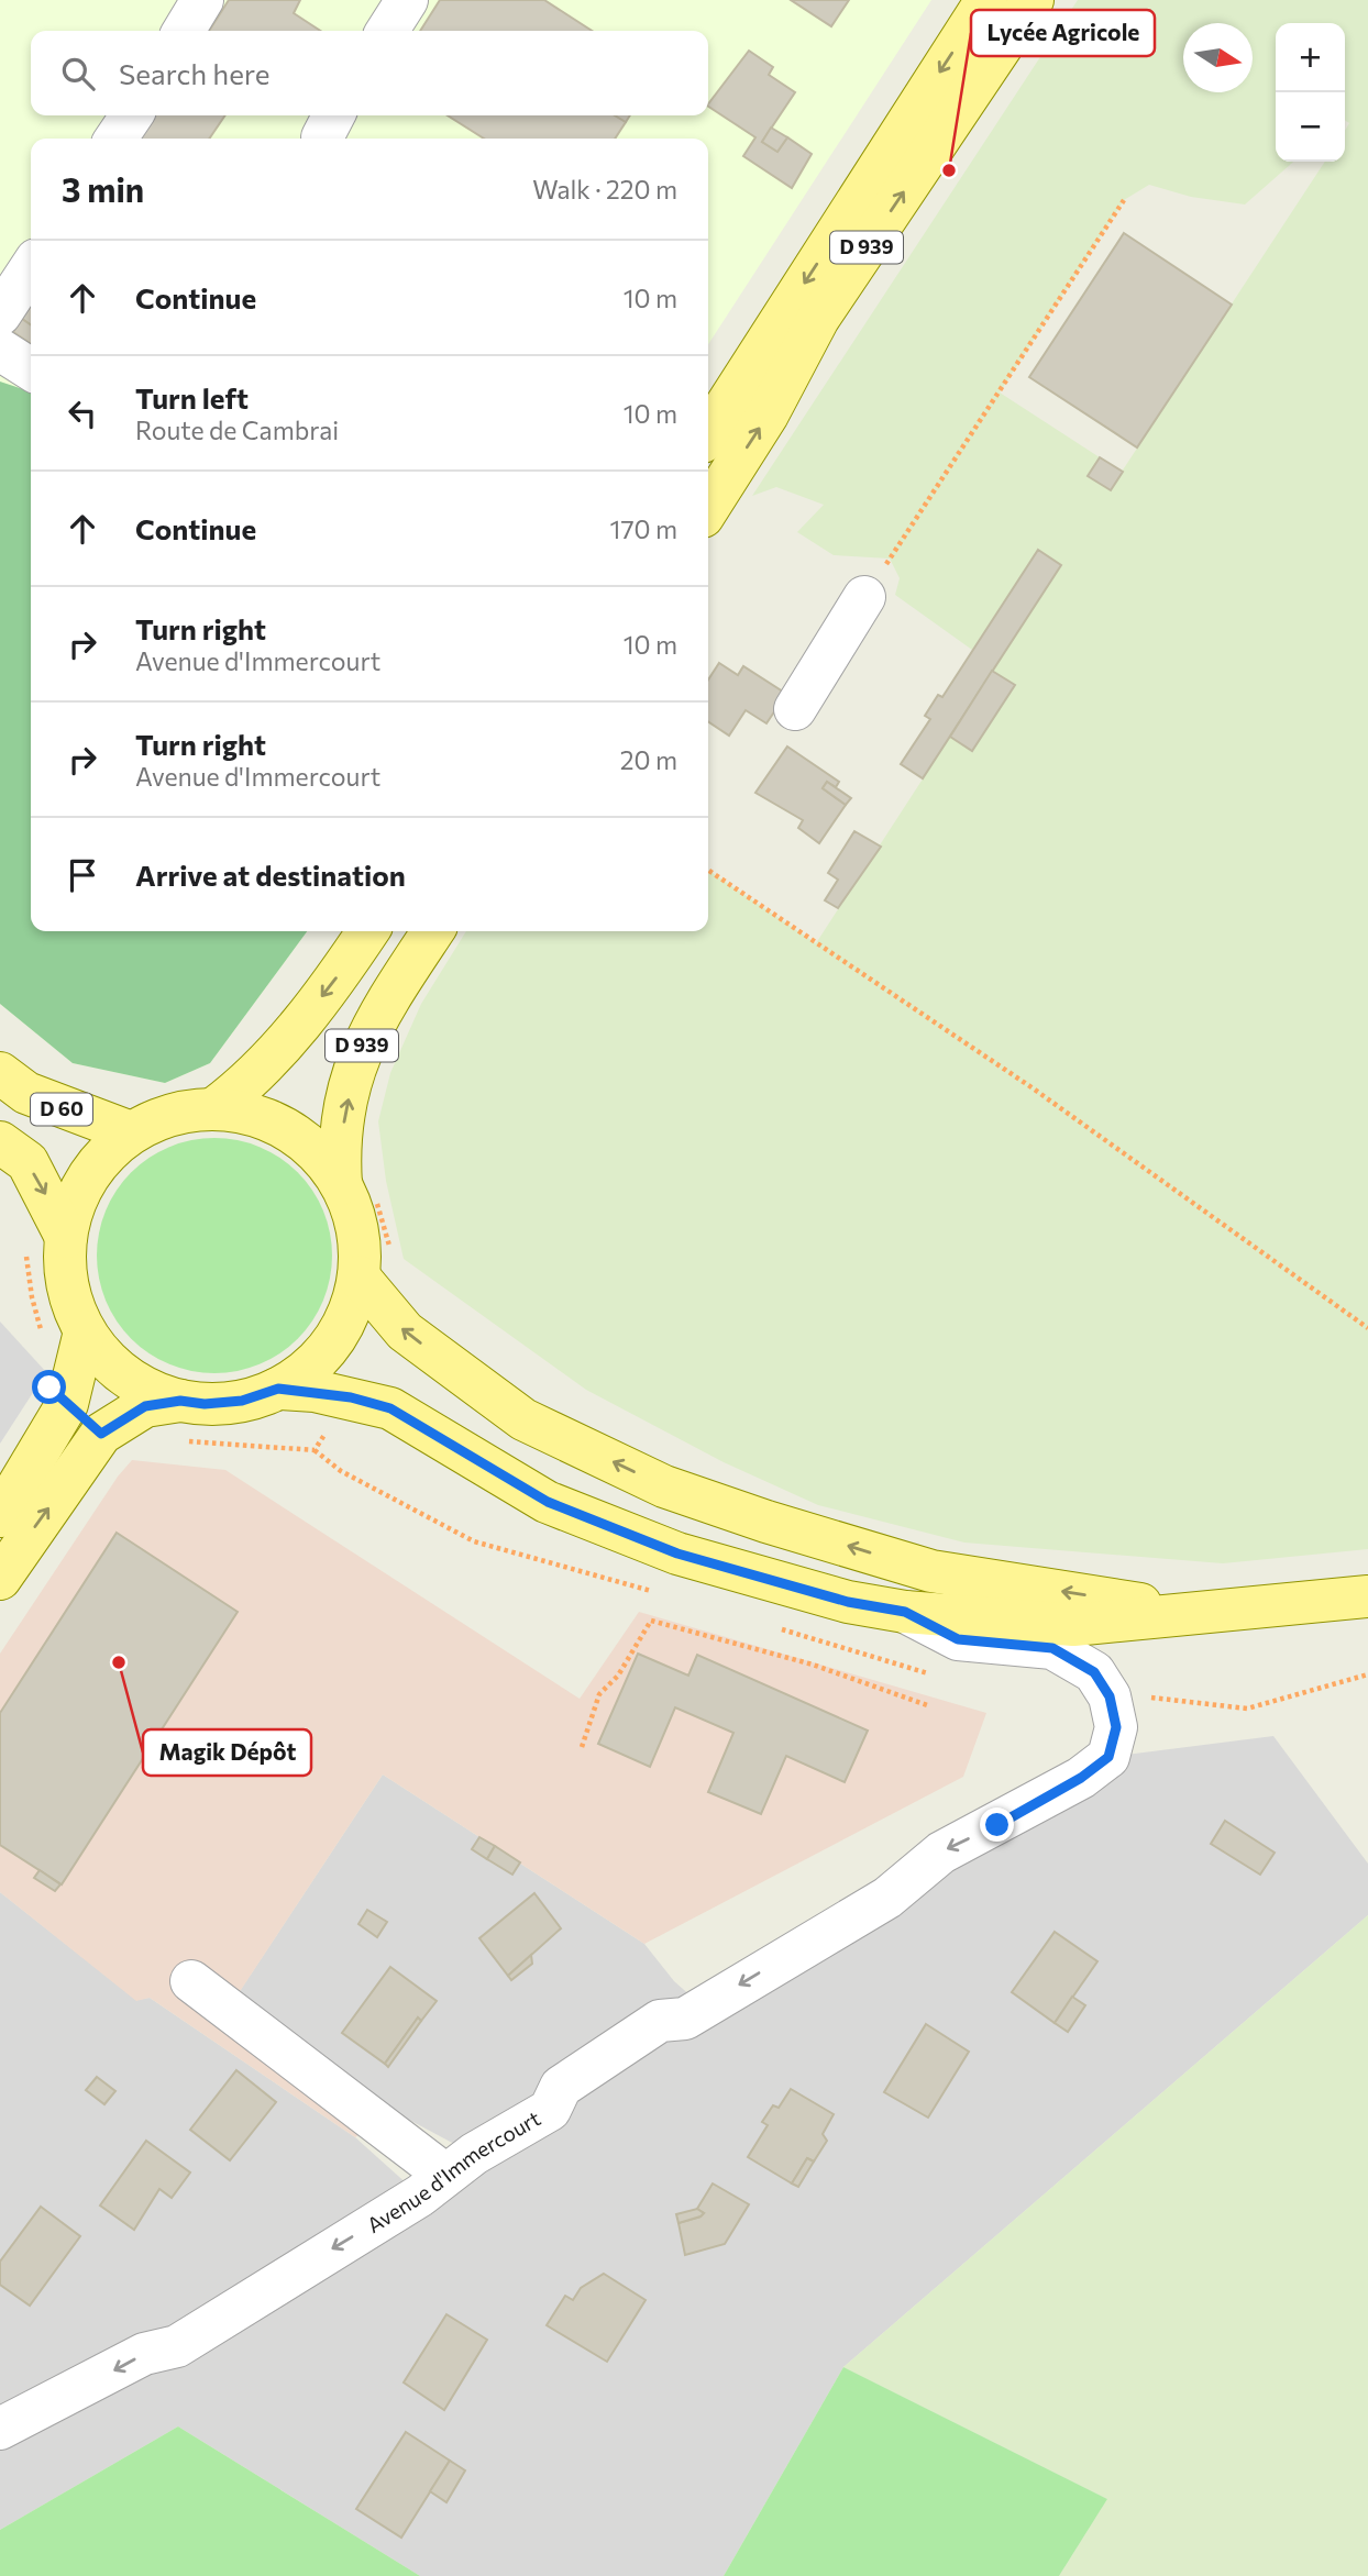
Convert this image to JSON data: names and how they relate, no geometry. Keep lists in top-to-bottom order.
{
  "streets": {
    "main road": ["D 939", "D 60"],
    "street": ["Avenue d'Immercourt"]
  },
  "places": ["Lycée Agricole", "Magik Dépôt"],
  "north": "right",
  "page": {
    "map_buttons": ["+", "−"],
    "search": "Search here",
    "heading": ["3 min", "Walk · 220 m"],
    "list": [
      ["Continue", "10 m"],
      ["Turn left", "Route de Cambrai", "10 m"],
      ["Continue", "170 m"],
      ["Turn right", "Avenue d'Immercourt", "10 m"],
      ["Turn right", "Avenue d'Immercourt", "20 m"],
      "Arrive at destination"
    ]
  }
}
